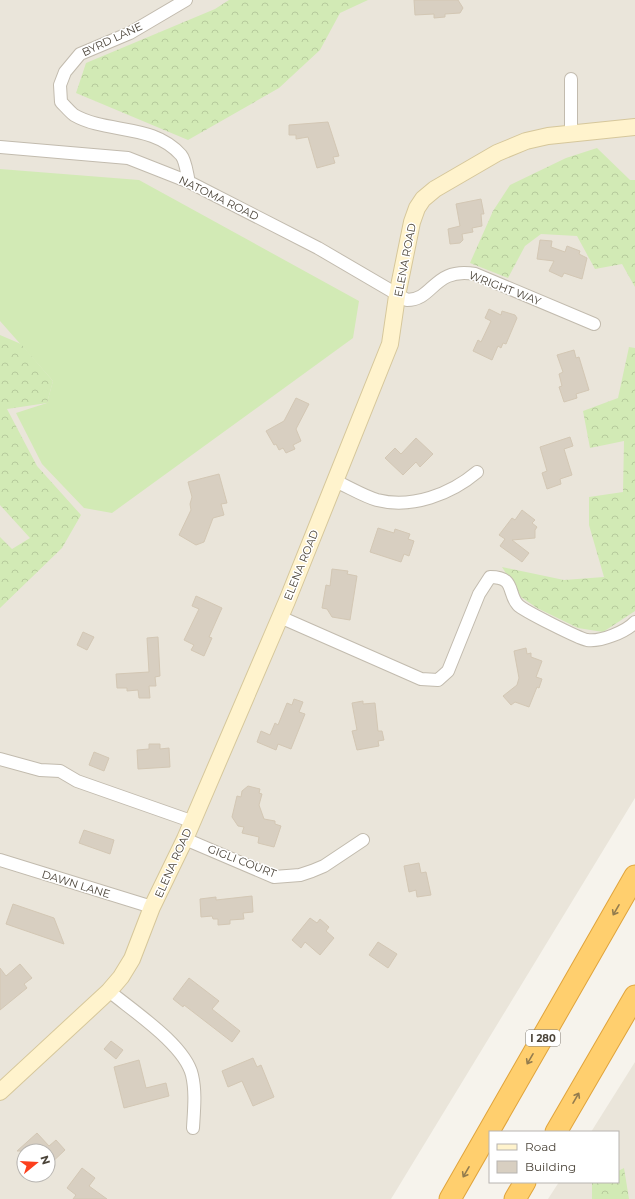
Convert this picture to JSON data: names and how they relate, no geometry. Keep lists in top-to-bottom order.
{
  "streets": {
    "highway": ["I 280"],
    "street": [
      "BYRD LANE",
      "NATOMA ROAD",
      "ELENA ROAD",
      "WRIGHT WAY",
      "GIGLI COURT",
      "DAWN LANE"
    ]
  },
  "crossings": [
    ["BYRD LANE", "NATOMA ROAD"],
    ["NATOMA ROAD", "ELENA ROAD"],
    ["NATOMA ROAD", "WRIGHT WAY"],
    ["ELENA ROAD", "WRIGHT WAY"],
    ["ELENA ROAD", "GIGLI COURT"],
    ["ELENA ROAD", "DAWN LANE"]
  ],
  "legend": ["Road", "Building"],
  "north": "right"
}
